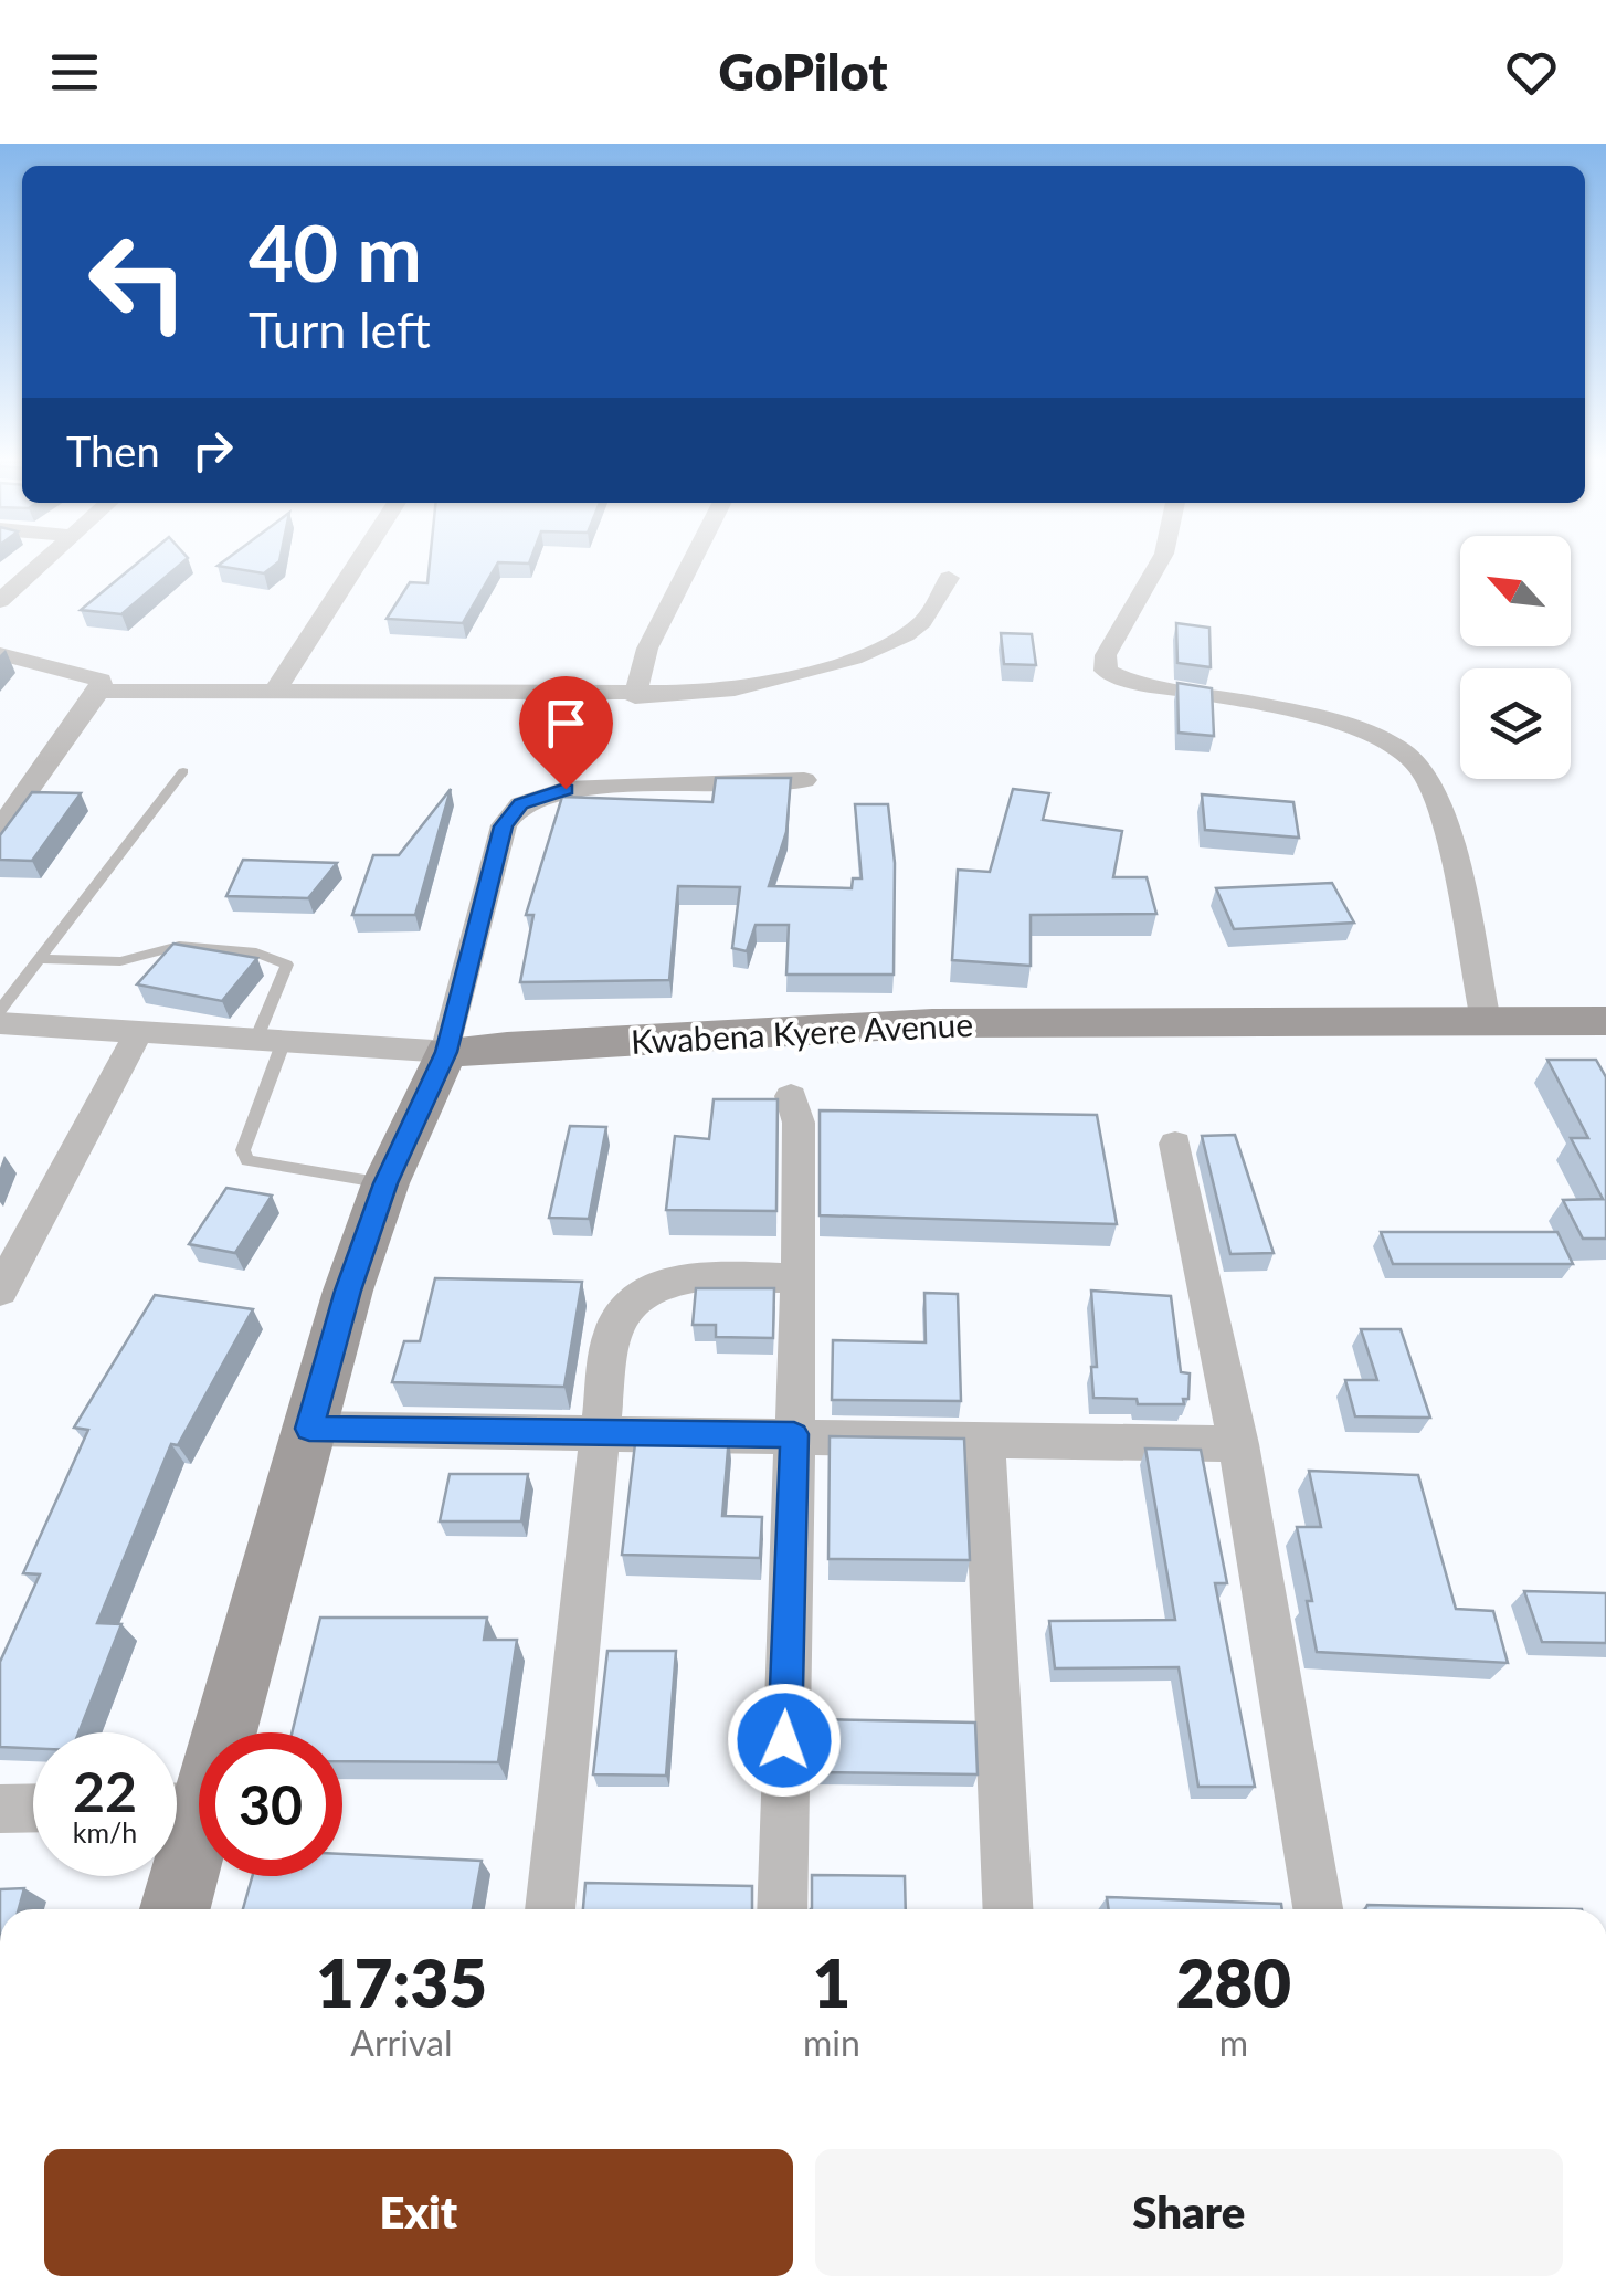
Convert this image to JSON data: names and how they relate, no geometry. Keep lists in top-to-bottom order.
{
  "streets": {
    "main road": ["Kwabena Kyere Avenue"]
  },
  "north": "top left",
  "page": {
    "header": "GoPilot",
    "turn": ["40 m", "Turn left"],
    "then": "Then",
    "speed": "22 km/h",
    "limit": "30",
    "eta": [
      "17:35",
      "Arrival",
      "1",
      "min",
      "280",
      "m"
    ],
    "buttons": ["Exit", "Share"]
  }
}
